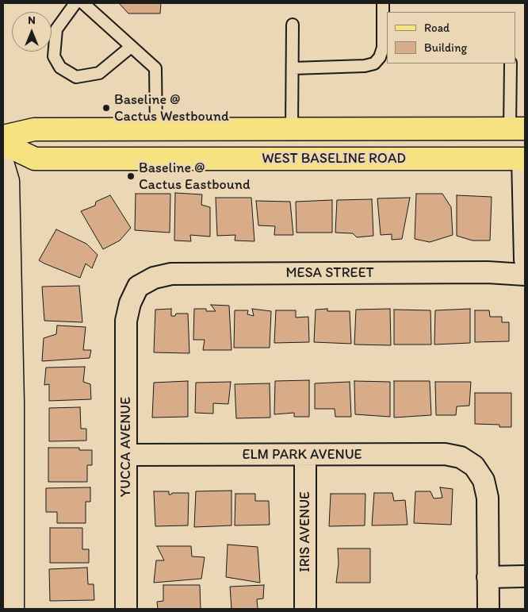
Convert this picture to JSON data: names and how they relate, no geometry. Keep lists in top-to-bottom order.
{
  "streets": {
    "main road": ["WEST BASELINE ROAD"],
    "street": [
      "MESA STREET",
      "YUCCA AVENUE",
      "ELM PARK AVENUE",
      "IRIS AVENUE"
    ]
  },
  "crossings": [
    ["MESA STREET", "YUCCA AVENUE"],
    ["YUCCA AVENUE", "ELM PARK AVENUE"],
    ["ELM PARK AVENUE", "IRIS AVENUE"]
  ],
  "places": ["Baseline @ Cactus Westbound", "Baseline @ Cactus Eastbound"],
  "legend": ["Road", "Building"],
  "north": "top"
}
